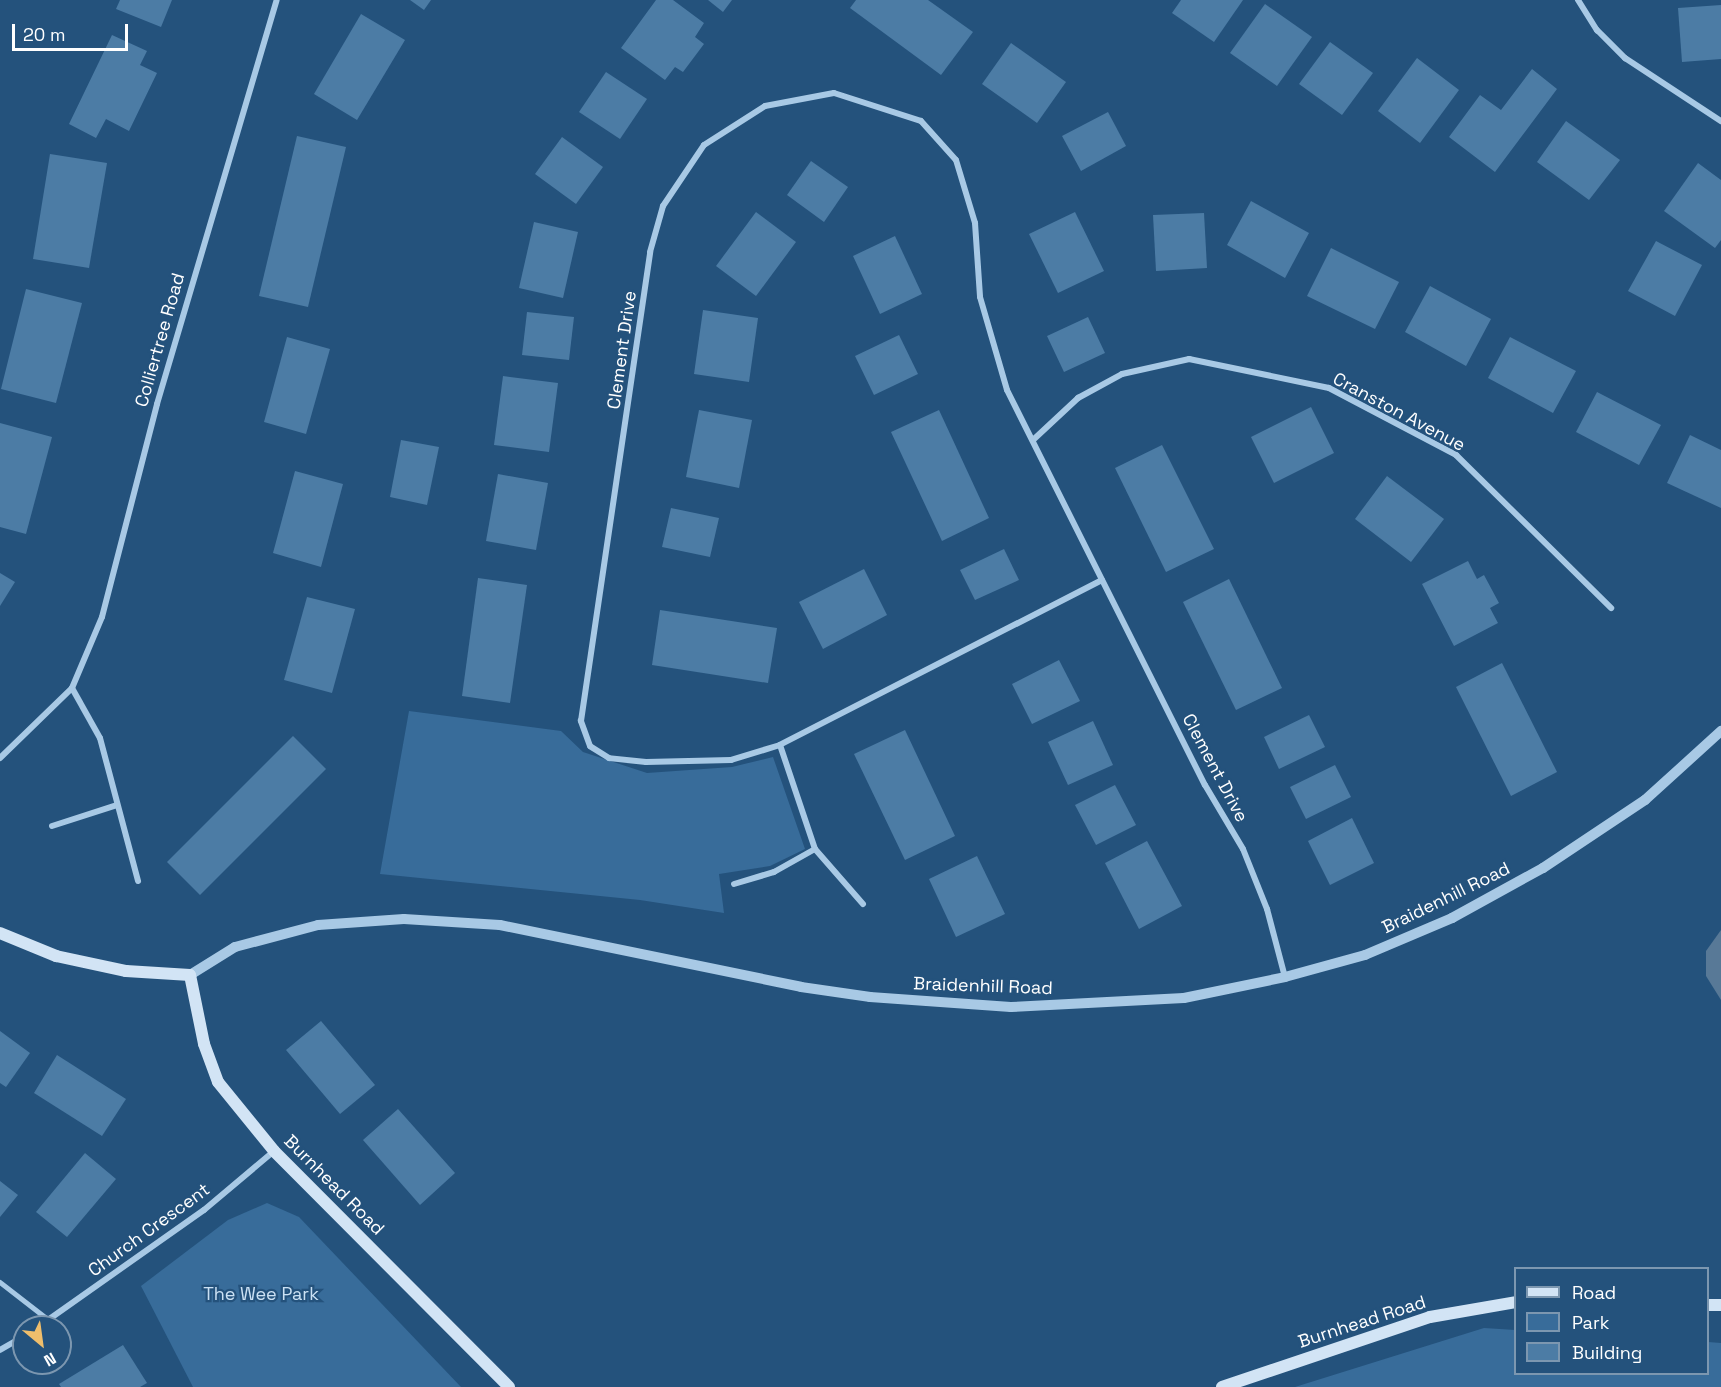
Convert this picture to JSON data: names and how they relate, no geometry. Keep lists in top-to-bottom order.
{
  "streets": {
    "main road": ["Burnhead Road"],
    "street": [
      "Colliertree Road",
      "Clement Drive",
      "Cranston Avenue",
      "Braidenhill Road",
      "Church Crescent"
    ]
  },
  "crossings": [
    ["Clement Drive", "Cranston Avenue"],
    ["Clement Drive", "Braidenhill Road"],
    ["Braidenhill Road", "Burnhead Road"],
    ["Burnhead Road", "Church Crescent"]
  ],
  "parks": ["The Wee Park"],
  "legend": ["Road", "Park", "Building"],
  "scale_bar": "20 m",
  "north": "bottom right"
}
